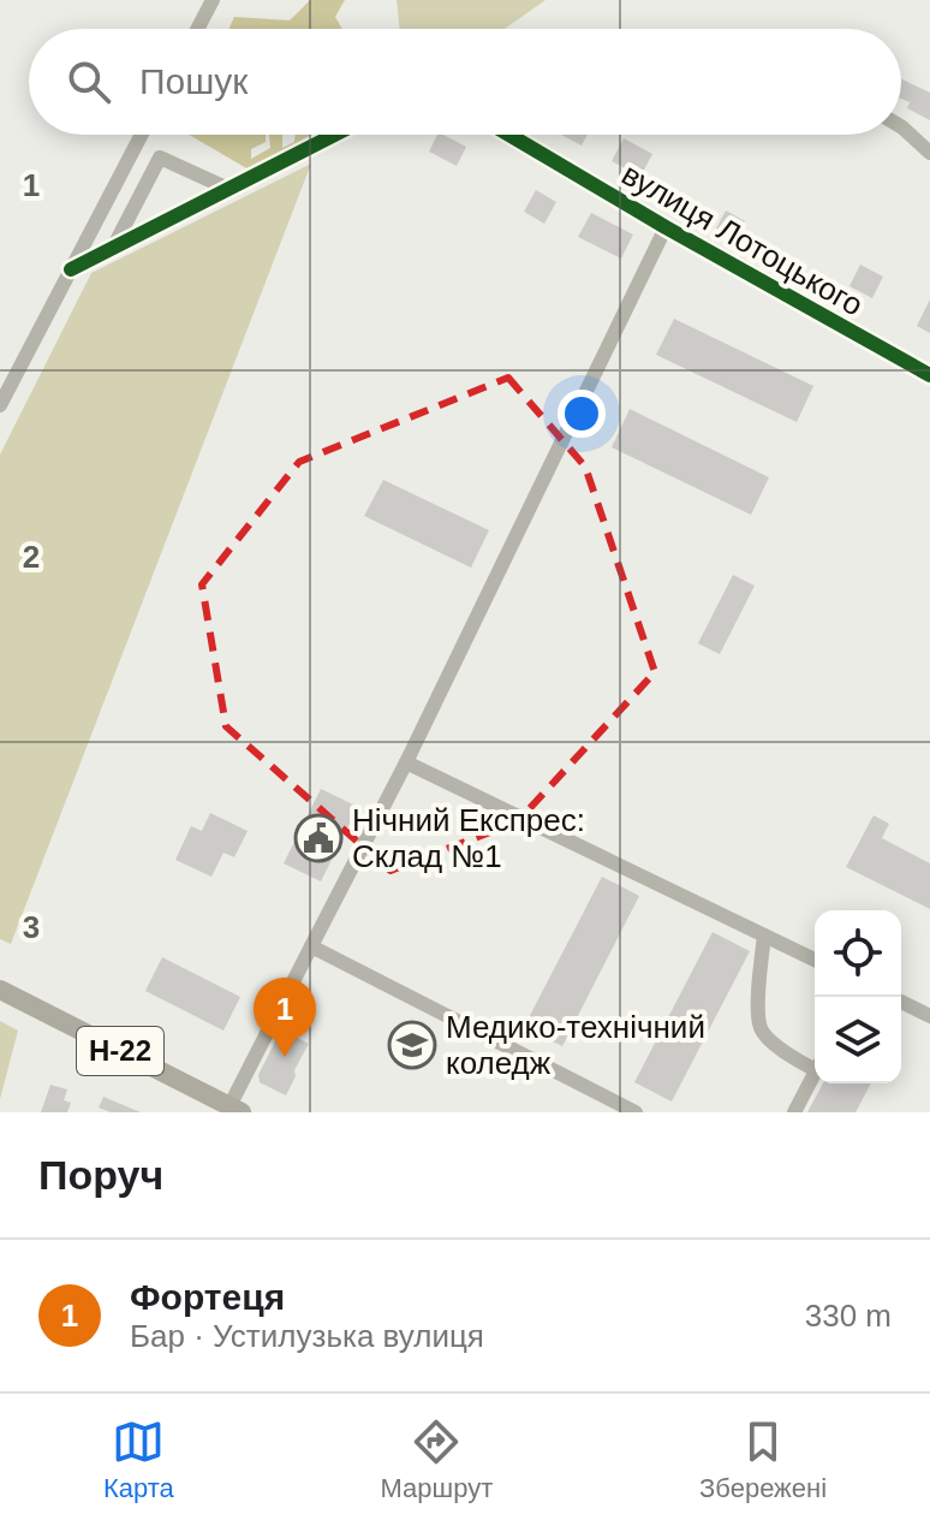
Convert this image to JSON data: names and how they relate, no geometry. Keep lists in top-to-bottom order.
{
  "streets": {
    "main road": ["Н-22"],
    "street": ["вулиця Лотоцького"]
  },
  "places": {
    "public building": ["Нічний Експрес: Склад №1"],
    "school or university": ["Медико-технічний коледж"]
  },
  "page": {
    "search": "Пошук",
    "pins": "1",
    "heading": "Поруч",
    "list": [
      {
        "mark": "1",
        "name": "Фортеця",
        "note": "Бар · Устилузька вулиця",
        "value": "330 m"
      }
    ],
    "nav": ["Карта", "Маршрут", "Збережені"]
  },
  "grid": {
    "rows": ["1", "2", "3"]
  }
}
